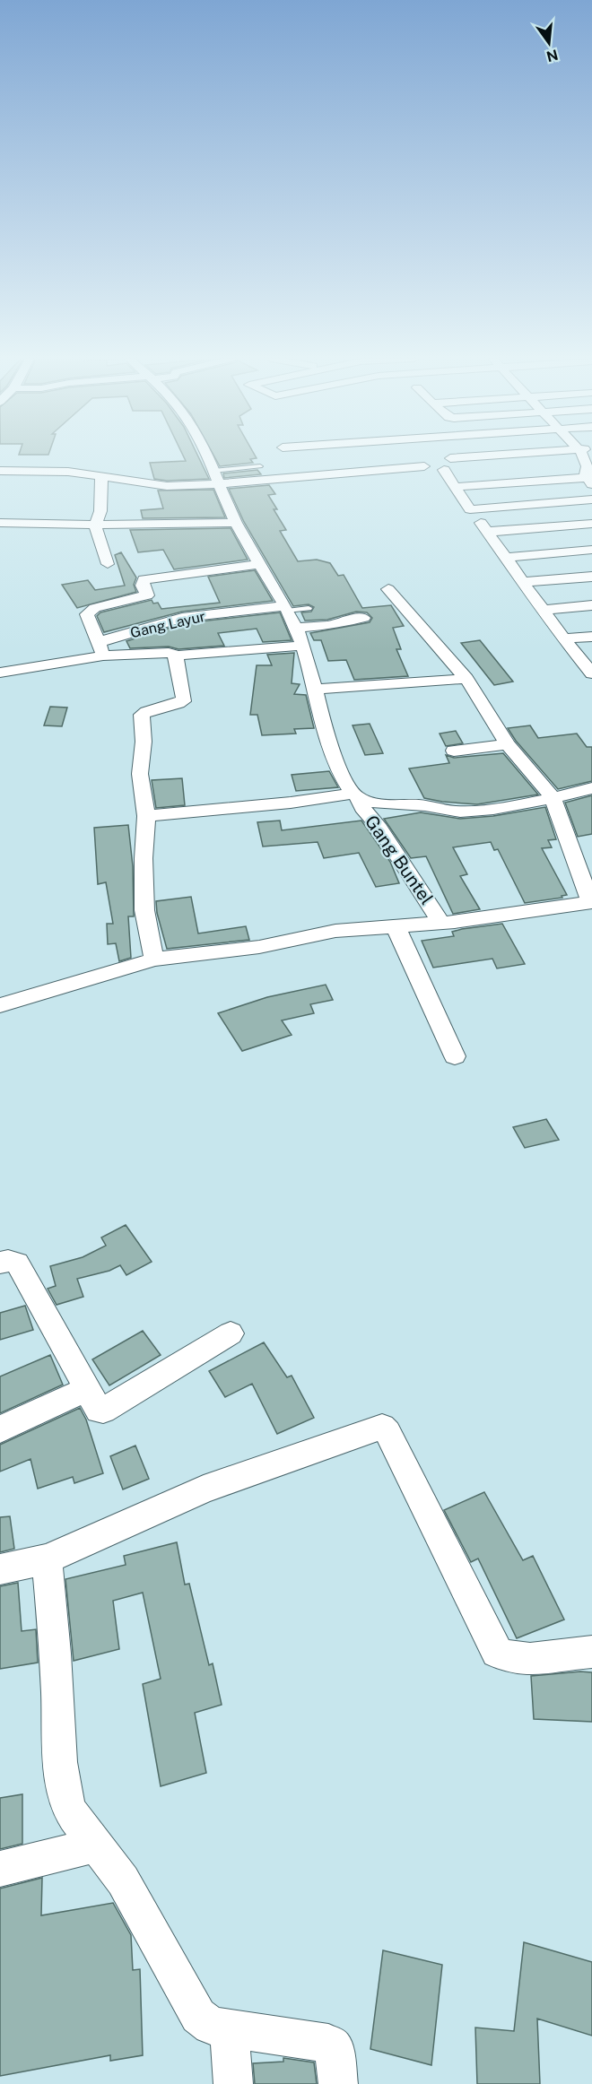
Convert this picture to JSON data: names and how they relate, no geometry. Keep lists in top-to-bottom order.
{
  "streets": {
    "street": ["Gang Layur", "Gang Buntel"]
  },
  "crossings": [
    ["Gang Layur", "Gang Buntel"]
  ],
  "north": "bottom"
}
